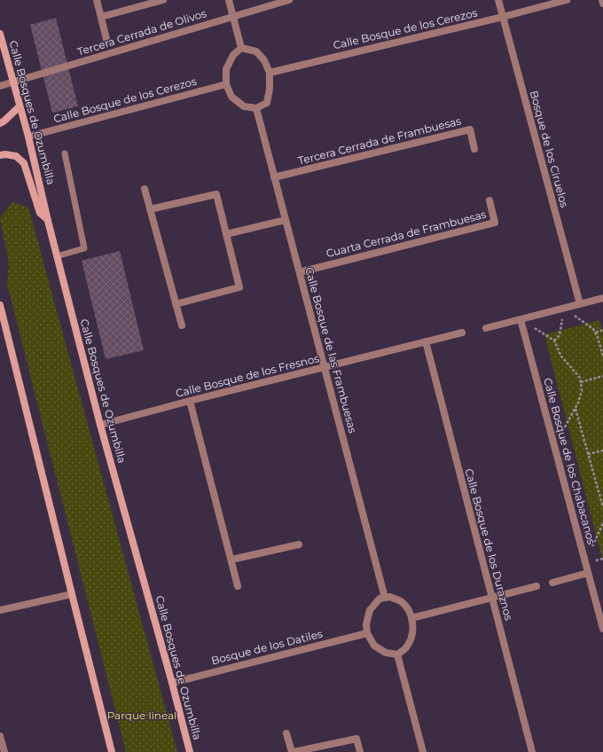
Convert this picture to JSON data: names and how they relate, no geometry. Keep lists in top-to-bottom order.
{
  "streets": {
    "main road": ["Calle Bosques de Ozumbilla"],
    "street": [
      "Calle Bosque de los Cerezos",
      "Tercera Cerrada de Olivos",
      "Tercera Cerrada de Frambuesas",
      "Bosque de los Ciruelos",
      "Cuarta Cerrada de Frambuesas",
      "Calle Bosque de las Frambuesas",
      "Calle Bosque de los Fresnos",
      "Calle Bosque de los Chabacanos",
      "Calle Bosque de los Duraznos",
      "Bosque de los Datiles"
    ]
  },
  "crossings": [
    ["Calle Bosque de los Cerezos", "Calle Bosques de Ozumbilla"],
    ["Calle Bosque de los Cerezos", "Bosque de los Ciruelos"],
    ["Calle Bosque de los Cerezos", "Calle Bosque de las Frambuesas"],
    ["Calle Bosques de Ozumbilla", "Calle Bosque de los Fresnos"],
    ["Calle Bosques de Ozumbilla", "Bosque de los Datiles"],
    ["Tercera Cerrada de Frambuesas", "Calle Bosque de las Frambuesas"],
    ["Cuarta Cerrada de Frambuesas", "Calle Bosque de las Frambuesas"],
    ["Calle Bosque de las Frambuesas", "Calle Bosque de los Fresnos"],
    ["Calle Bosque de las Frambuesas", "Bosque de los Datiles"],
    ["Calle Bosque de los Fresnos", "Calle Bosque de los Duraznos"]
  ],
  "parks": ["Parque lineal"]
}
